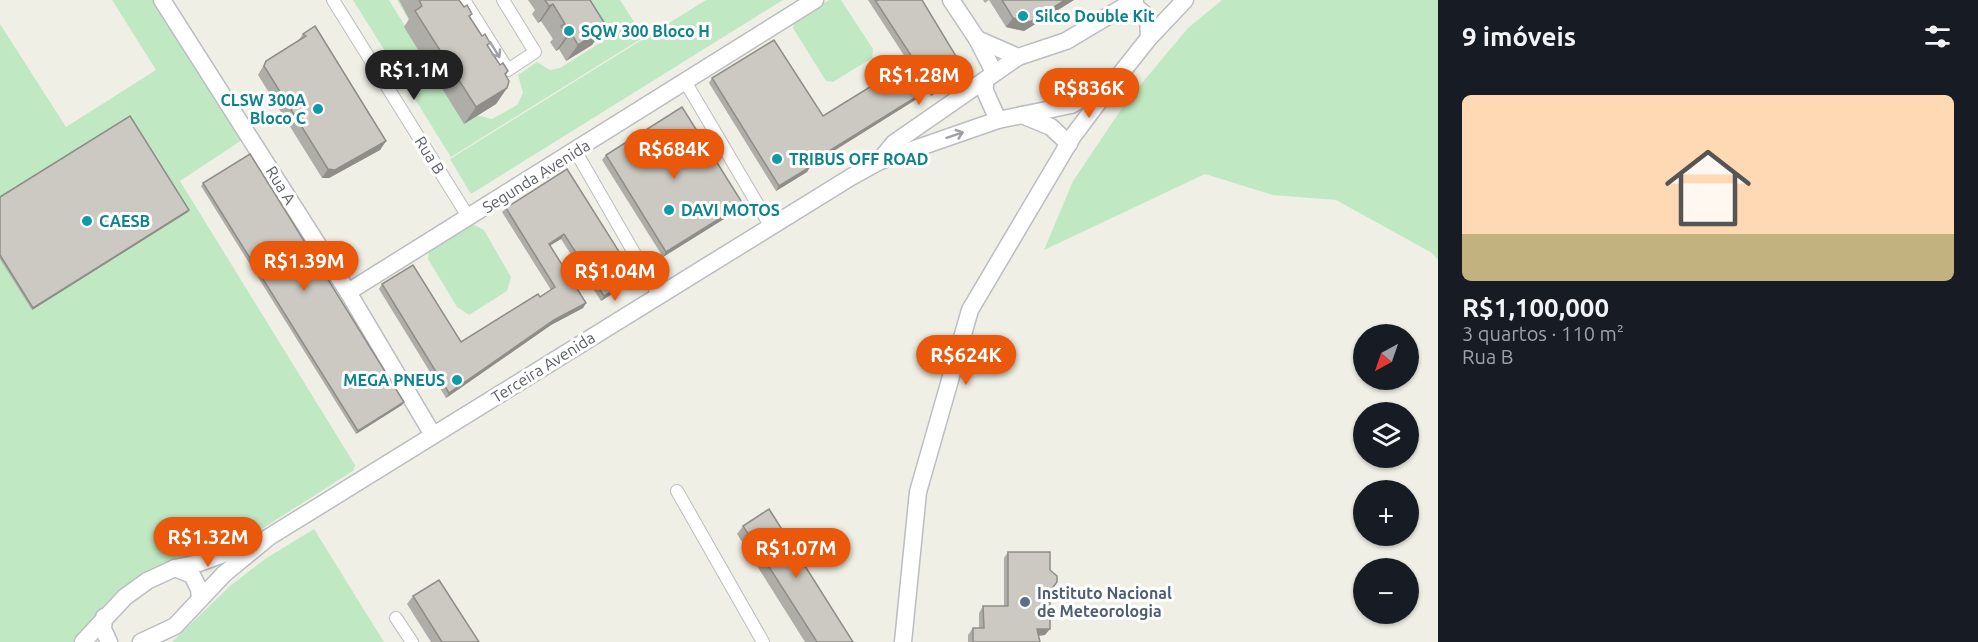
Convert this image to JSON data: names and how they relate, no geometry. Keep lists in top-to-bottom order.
{
  "streets": {
    "street": [
      "Rua B",
      "Segunda Avenida",
      "Rua A",
      "Terceira Avenida"
    ]
  },
  "crossings": [
    ["Rua B", "Segunda Avenida"],
    ["Segunda Avenida", "Rua A"],
    ["Rua A", "Terceira Avenida"]
  ],
  "places": [
    "Silco Double Kit",
    "SQW 300 Bloco H",
    "CLSW 300A Bloco C",
    "TRIBUS OFF ROAD",
    "DAVI MOTOS",
    "CAESB",
    "MEGA PNEUS",
    "Instituto Nacional de Meteorologia"
  ],
  "north": "bottom left",
  "page": {
    "heading": "9 imóveis",
    "price": [
      "R$1.1M",
      "R$1.28M",
      "R$836K",
      "R$684K",
      "R$1.39M",
      "R$1.04M",
      "R$624K",
      "R$1.32M",
      "R$1.07M"
    ],
    "list": [
      {
        "name": "R$1,100,000",
        "note": "3 quartos · 110 m² · Rua B"
      }
    ],
    "map_buttons": ["+", "−"]
  }
}
